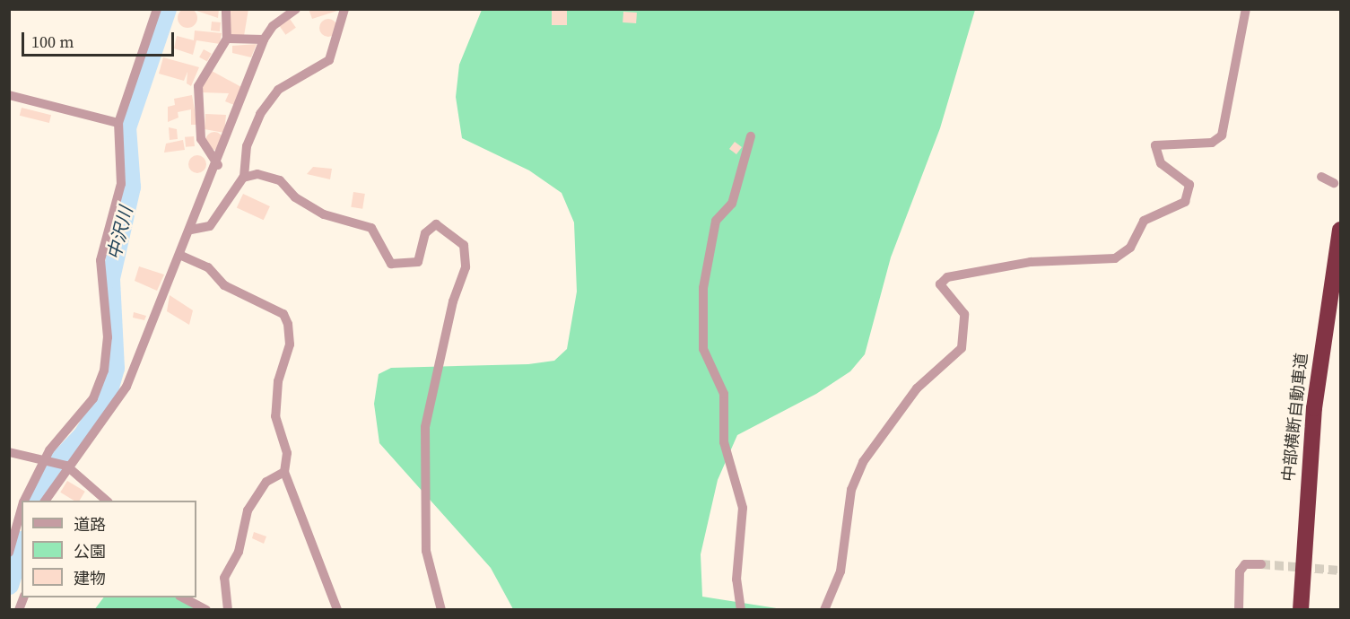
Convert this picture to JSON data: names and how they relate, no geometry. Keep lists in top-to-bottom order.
{
  "streets": {
    "highway": ["中部横断自動車道"]
  },
  "water": ["中沢川"],
  "legend": ["道路", "公園", "建物"],
  "scale_bar": "100 m"
}
